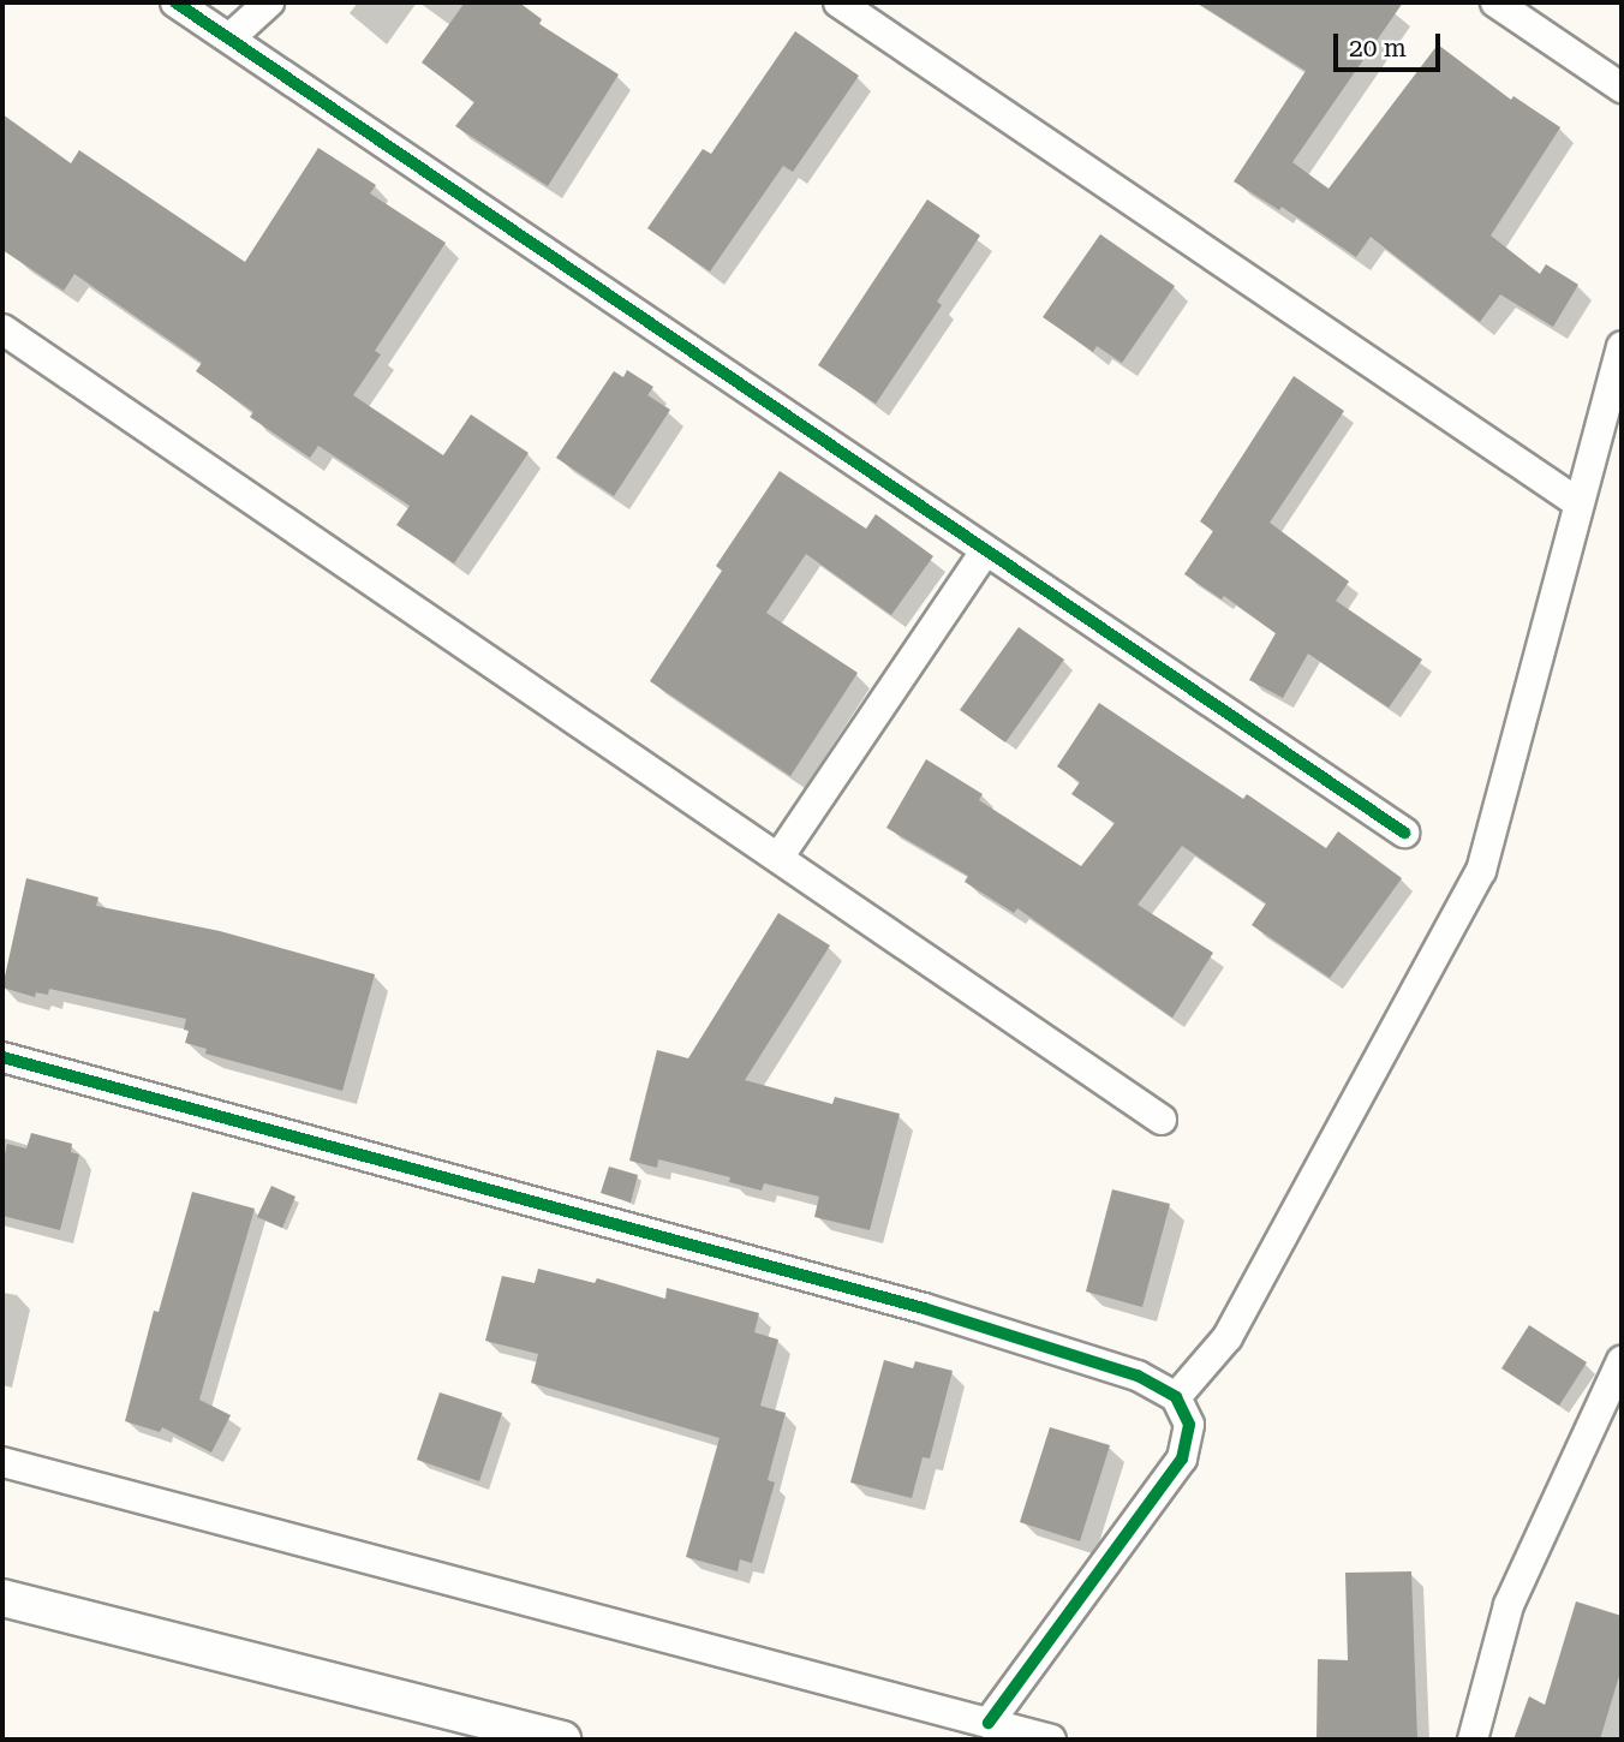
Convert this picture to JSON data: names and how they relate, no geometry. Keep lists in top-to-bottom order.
{
  "scale_bar": "20 m"
}
